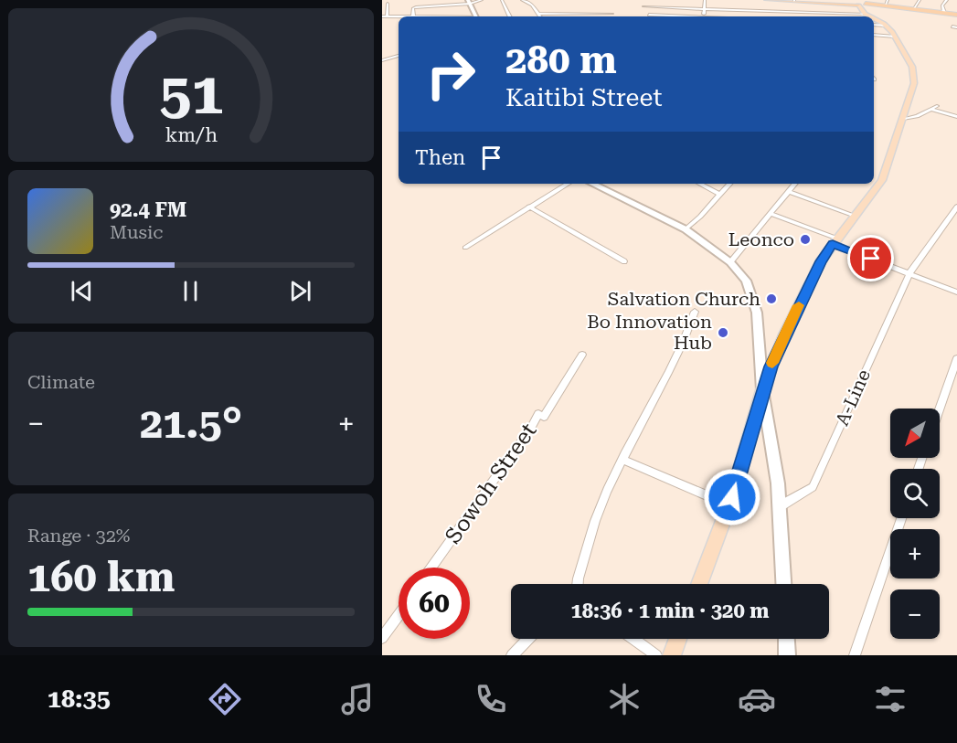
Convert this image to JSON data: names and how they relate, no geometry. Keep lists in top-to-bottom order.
{
  "streets": {
    "street": ["A-Line", "Sowoh Street"]
  },
  "places": ["Leonco", "Salvation Church", "Bo Innovation Hub"],
  "north": "bottom left",
  "page": {
    "turn": ["280 m", "Kaitibi Street"],
    "then": "Then",
    "song": ["92.4 FM", "Music"],
    "tile": [
      "Climate",
      ["Range · 32%", "160 km"]
    ],
    "heat": ["−", "21.5°", "+"],
    "map_buttons": ["+", "−"],
    "limit": "60",
    "trip": "18:36 · 1 min · 320 m",
    "tabs": "18:35",
    "gauge": ["51", "km/h"]
  }
}
